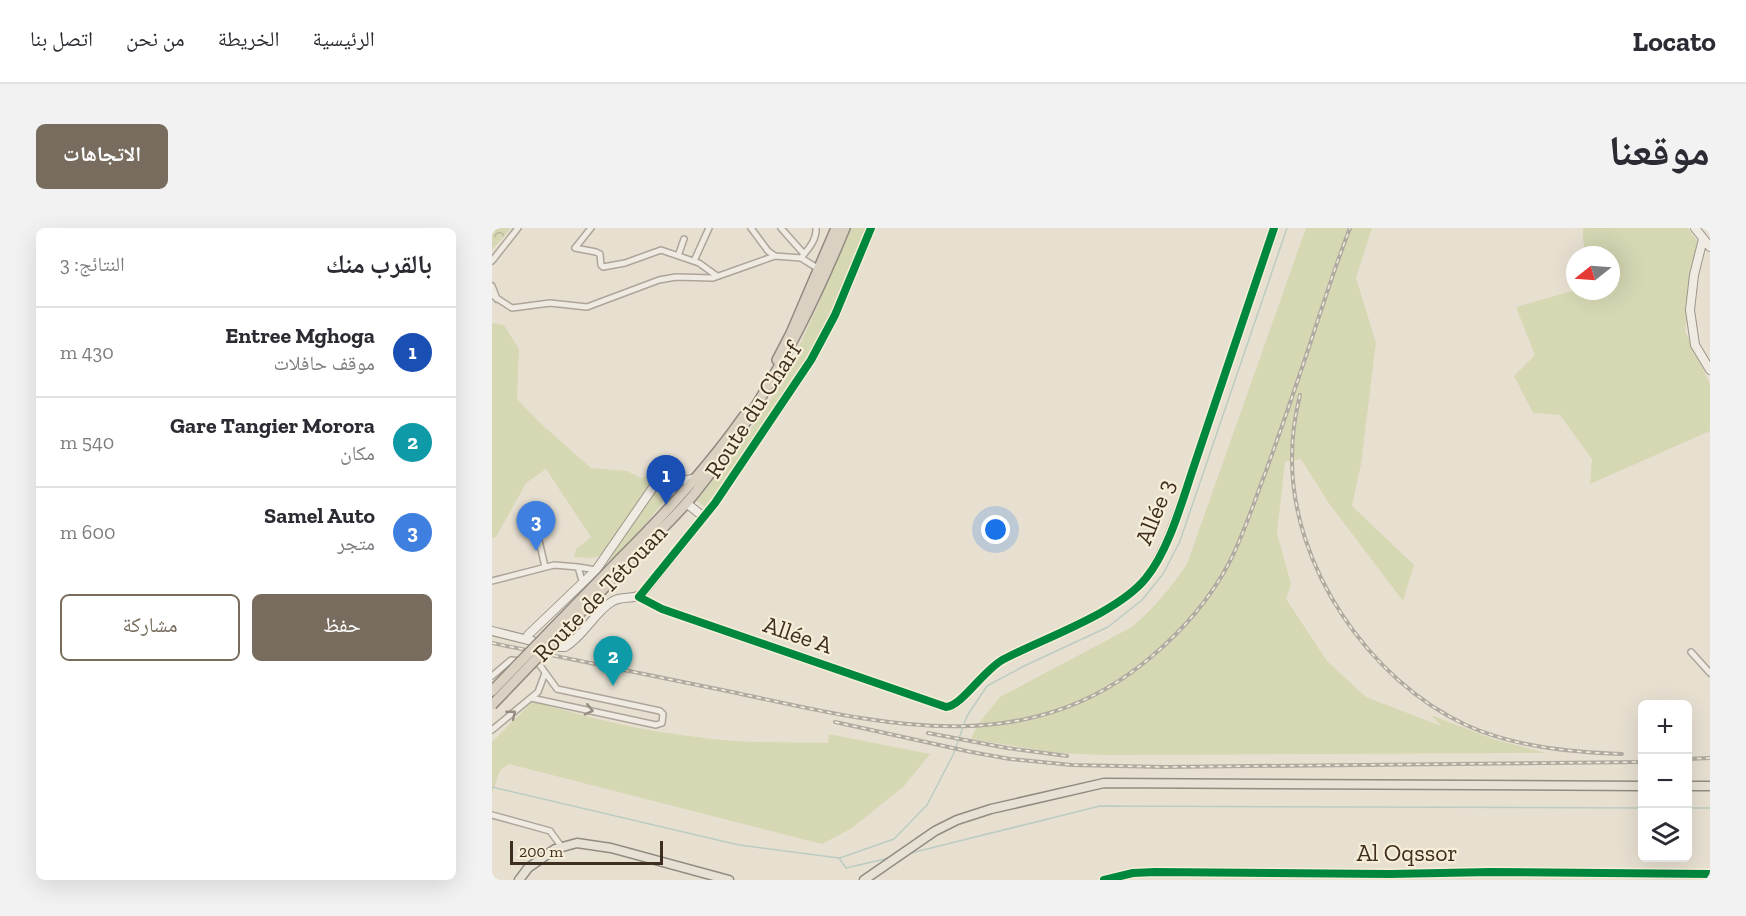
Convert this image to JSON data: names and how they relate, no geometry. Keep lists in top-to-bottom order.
{
  "streets": {
    "highway": ["Route de Tétouan"],
    "street": [
      "Route du Charf",
      "Allée 3",
      "Allée A",
      "Al Oqssor"
    ]
  },
  "crossings": [
    ["Route du Charf", "Allée A"],
    ["Allée 3", "Allée A"]
  ],
  "scale_bar": "200 m",
  "north": "left",
  "page": {
    "header": "Locato",
    "nav": [
      "الرئيسية",
      "الخريطة",
      "من نحن",
      "اتصل بنا"
    ],
    "title": "موقعنا",
    "buttons": [
      "الاتجاهات",
      ["حفظ", "مشاركة"]
    ],
    "heading": ["بالقرب منك", "النتائج: 3"],
    "list": [
      {
        "mark": "1",
        "name": "Entree Mghoga",
        "note": "موقف حافلات",
        "value": "430 m"
      },
      {
        "mark": "2",
        "name": "Gare Tangier Morora",
        "note": "مكان",
        "value": "540 m"
      },
      {
        "mark": "3",
        "name": "Samel Auto",
        "note": "متجر",
        "value": "600 m"
      }
    ],
    "pins": ["1", "3", "2"],
    "map_buttons": ["+", "−"],
    "scale": "200 m"
  }
}
